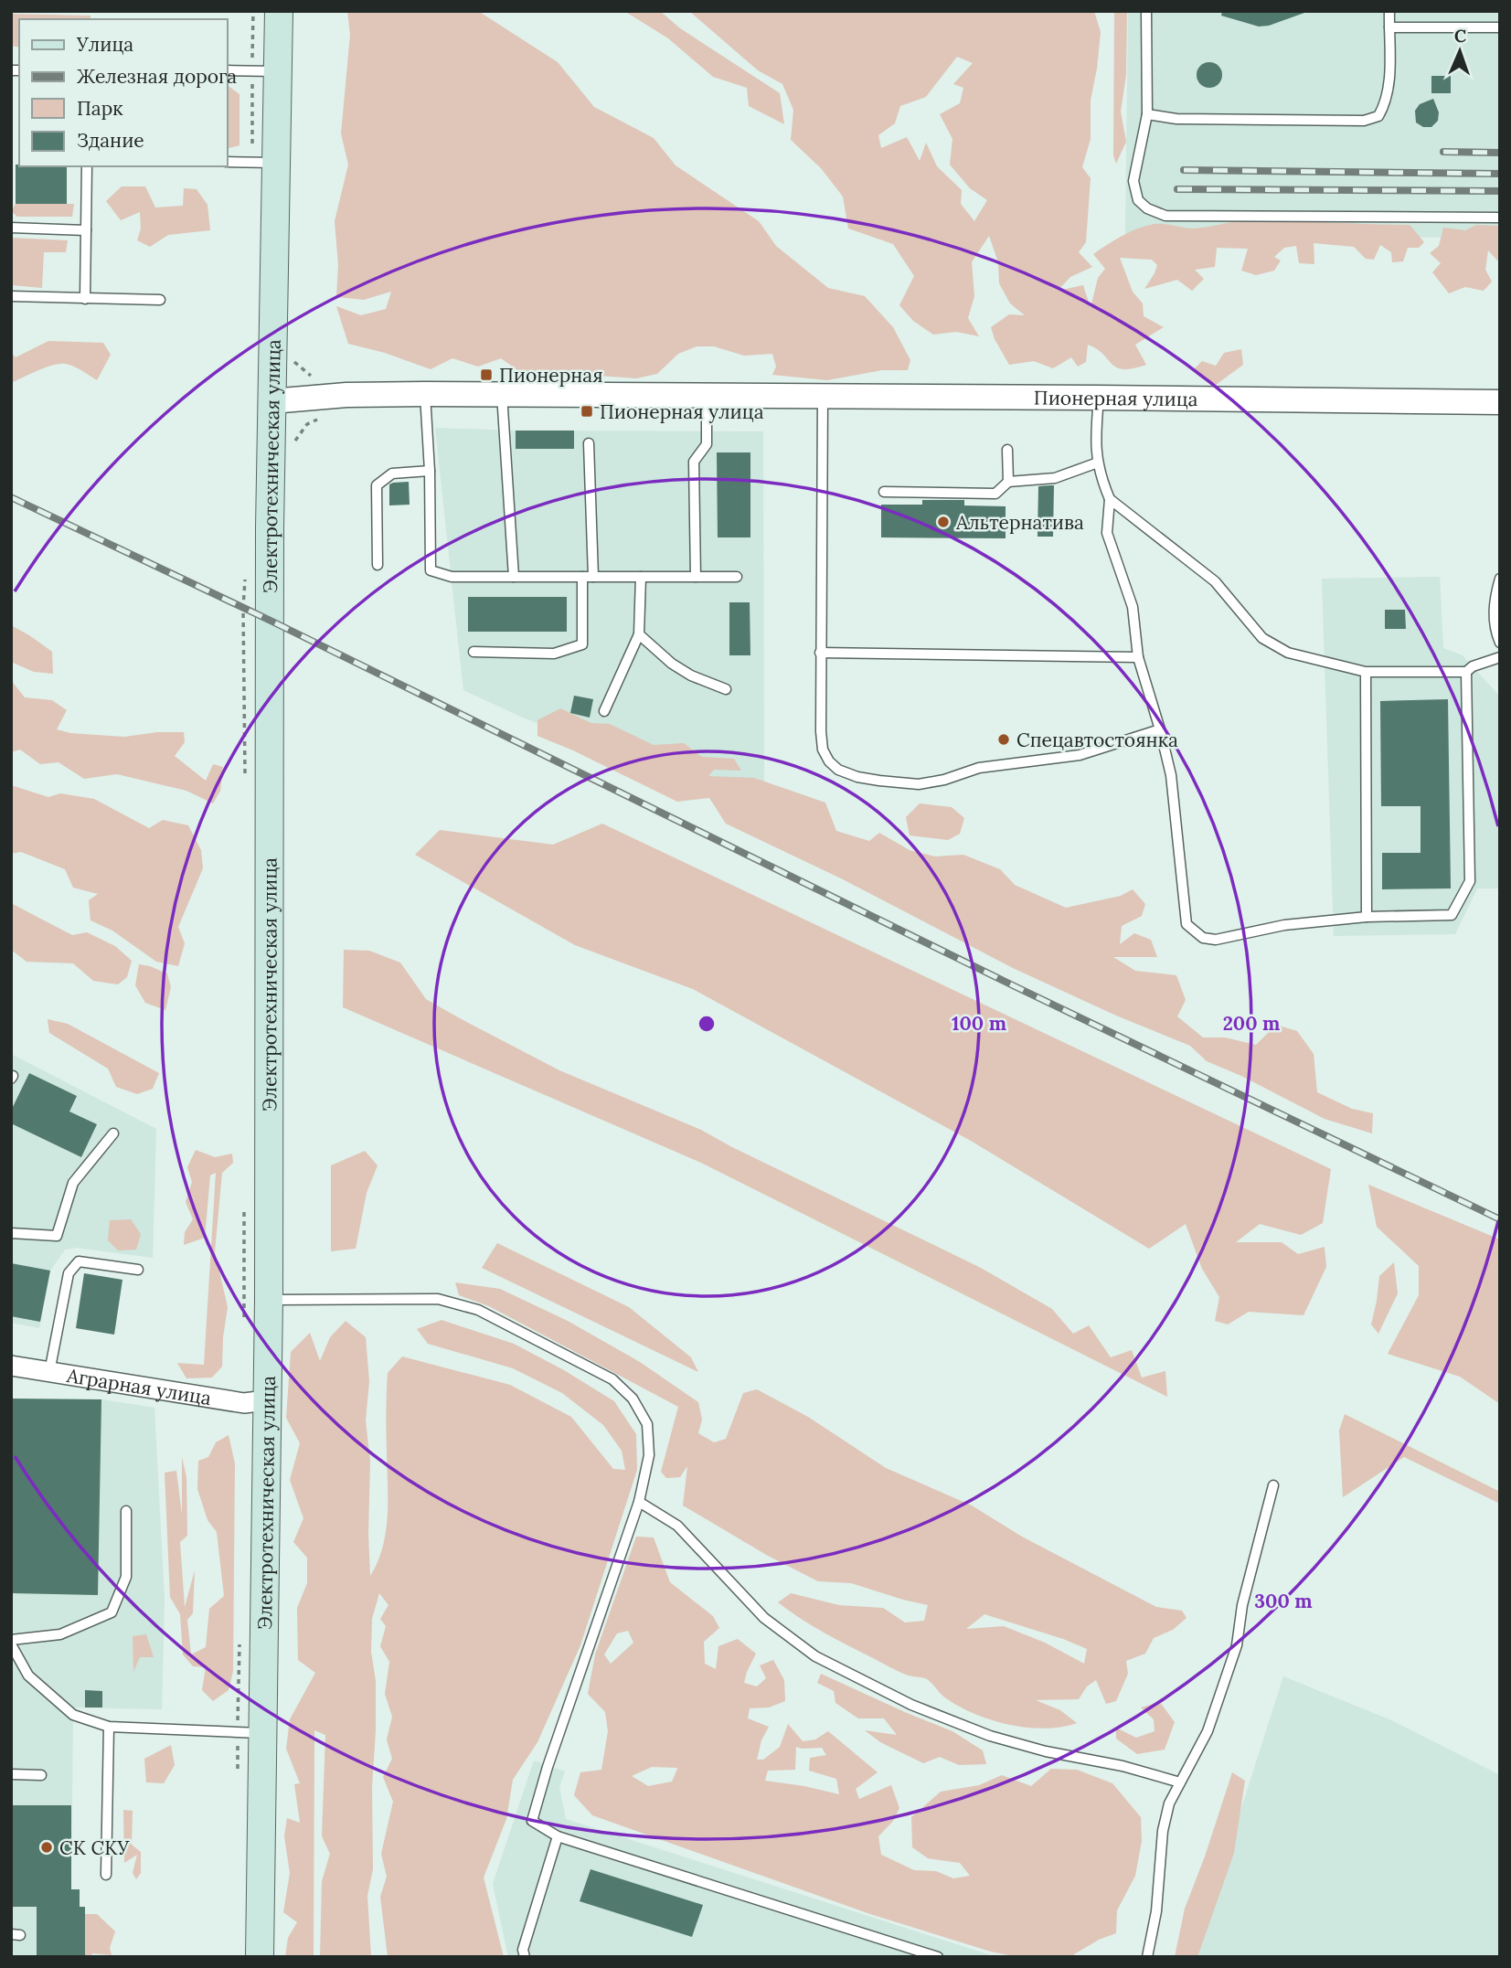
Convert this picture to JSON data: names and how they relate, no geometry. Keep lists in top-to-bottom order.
{
  "streets": {
    "main road": ["Электротехническая улица"],
    "street": ["Пионерная улица", "Аграрная улица"]
  },
  "crossings": [
    ["Пионерная улица", "Электротехническая улица"],
    ["Электротехническая улица", "Аграрная улица"]
  ],
  "places": {
    "transit": ["Пионерная", "Пионерная улица"],
    "other": ["Альтернатива", "Спецавтостоянка", "СК СКУ"]
  },
  "legend": [
    "Улица",
    "Железная дорога",
    "Парк",
    "Здание"
  ],
  "north": "top",
  "rings": ["100 m", "200 m", "300 m"]
}
